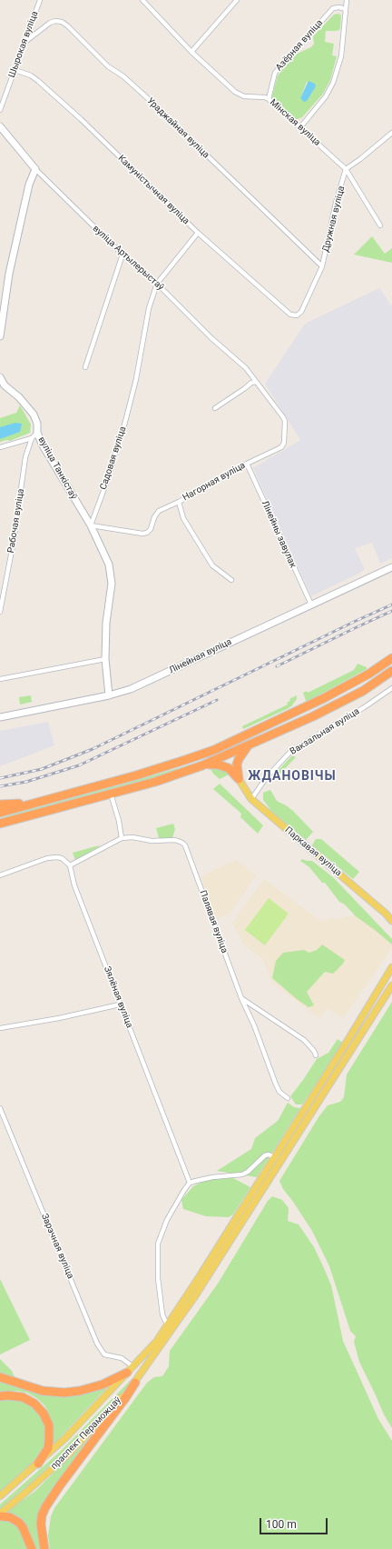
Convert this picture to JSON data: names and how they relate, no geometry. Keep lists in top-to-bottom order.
{
  "streets": {
    "main road": ["Паркавая вуліца", "праспект Пераможцаў"],
    "street": [
      "Шырокая вуліца",
      "Азёрная вуліца",
      "Мінская вуліца",
      "Ураджайная вуліца",
      "Камуністычная вуліца",
      "Дружная вуліца",
      "вуліца Артылерыстаў",
      "Садовая вуліца",
      "вуліца Танкістаў",
      "Нагорная вуліца",
      "Рабочая вуліца",
      "Лінейны завулак",
      "Лінейная вуліца",
      "Вакзальная вуліца",
      "Палявая вуліца",
      "Зялёная вуліца",
      "Зарэчная вуліца"
    ]
  },
  "crossings": [
    ["Шырокая вуліца", "Ураджайная вуліца"],
    ["Шырокая вуліца", "Камуністычная вуліца"],
    ["Азёрная вуліца", "Мінская вуліца"],
    ["Мінская вуліца", "Дружная вуліца"],
    ["Ураджайная вуліца", "Дружная вуліца"],
    ["Камуністычная вуліца", "Дружная вуліца"],
    ["Камуністычная вуліца", "Садовая вуліца"],
    ["вуліца Артылерыстаў", "Садовая вуліца"],
    ["вуліца Артылерыстаў", "Нагорная вуліца"],
    ["Садовая вуліца", "вуліца Танкістаў"],
    ["Садовая вуліца", "Нагорная вуліца"],
    ["вуліца Танкістаў", "Нагорная вуліца"],
    ["Нагорная вуліца", "Лінейны завулак"],
    ["Лінейны завулак", "Лінейная вуліца"],
    ["Вакзальная вуліца", "Паркавая вуліца"]
  ],
  "districts": ["ЖДАНОВІЧЫ"],
  "scale_bar": "100 m"
}
